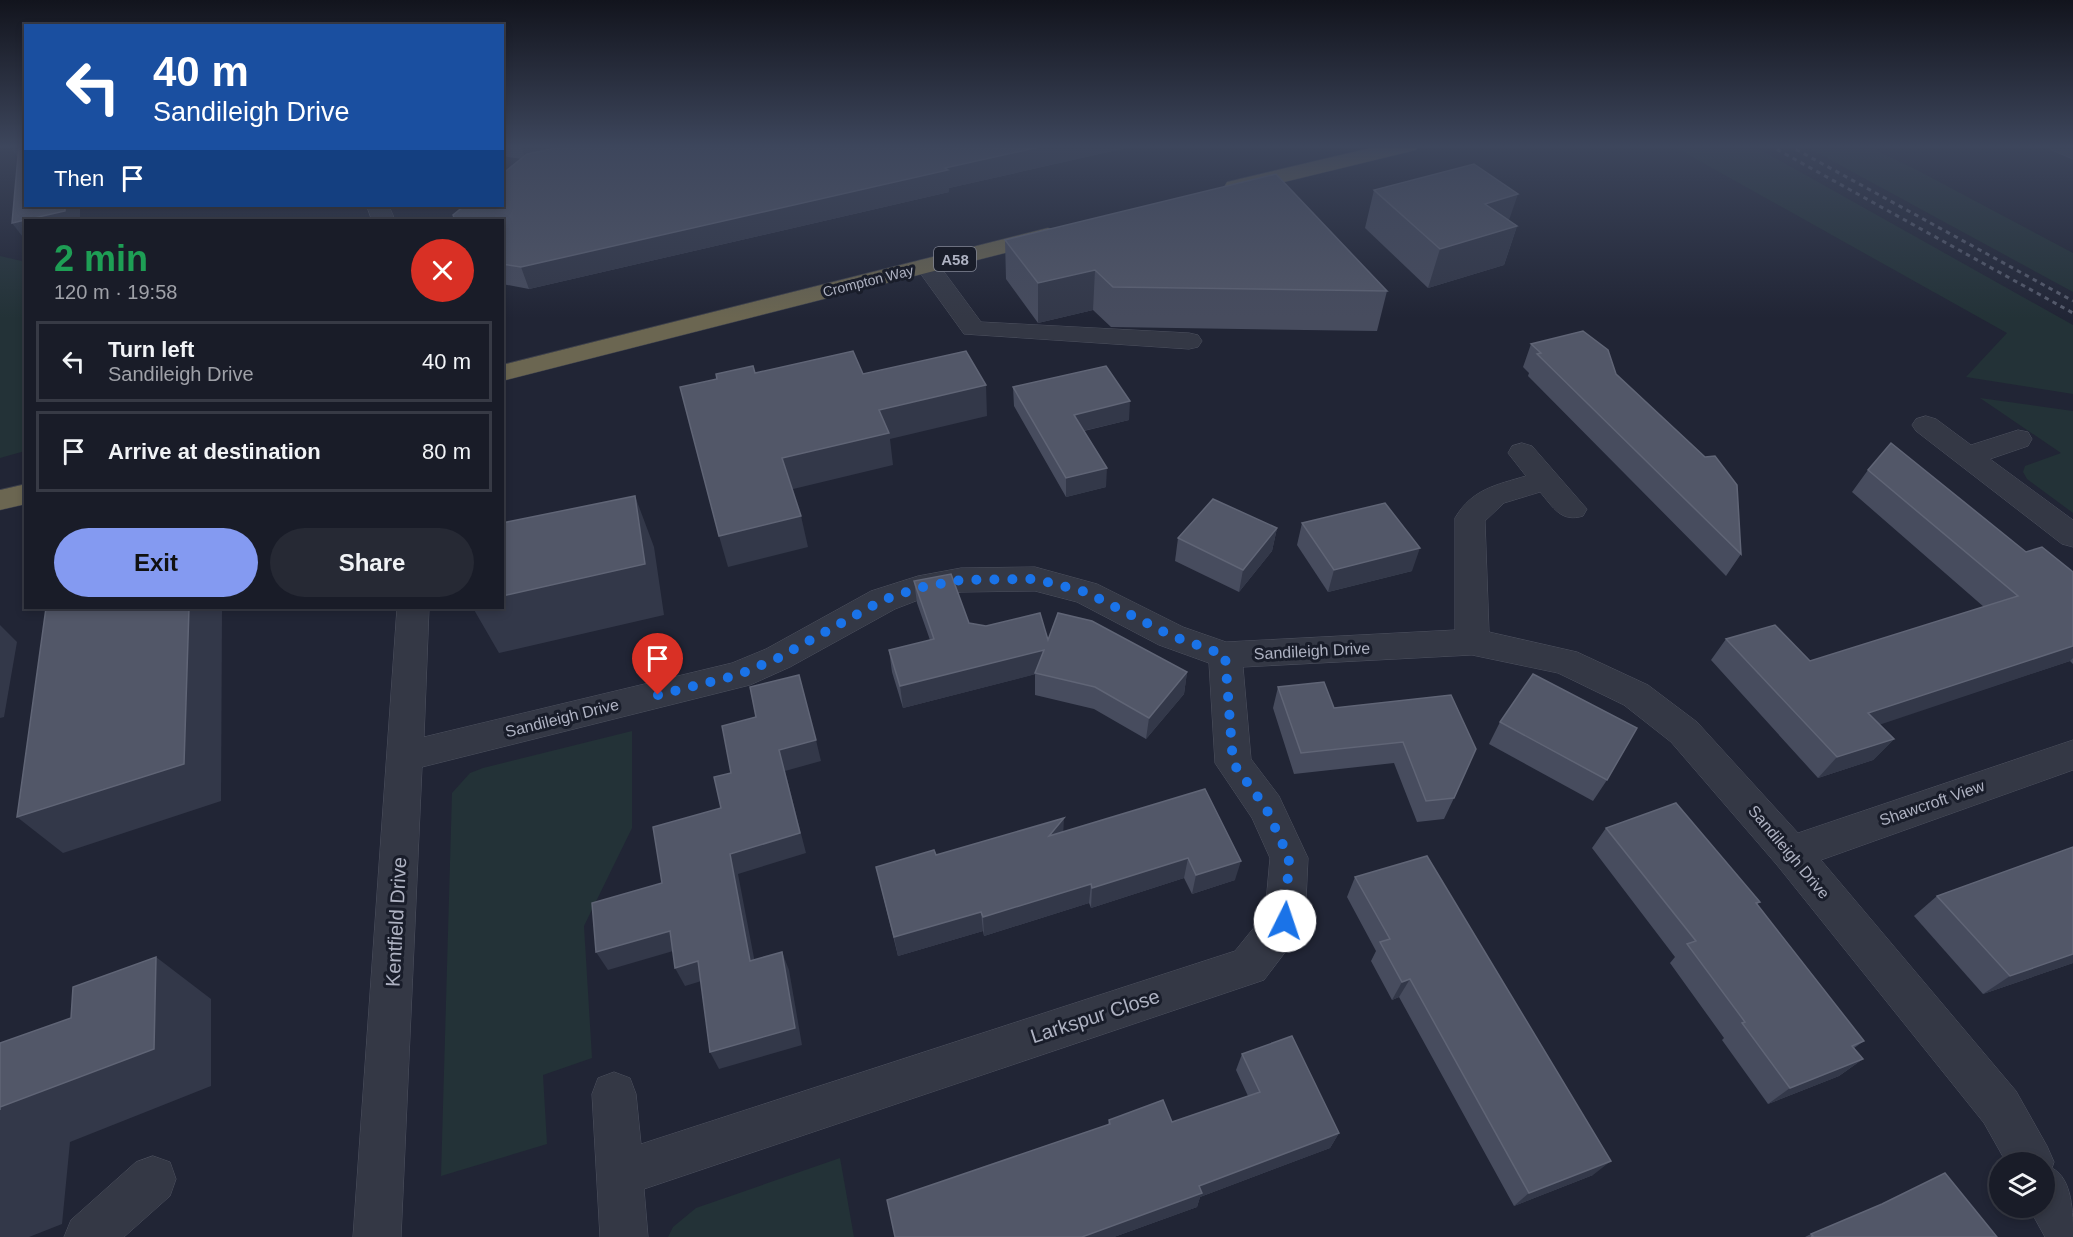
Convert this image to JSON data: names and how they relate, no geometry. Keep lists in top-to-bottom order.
{
  "streets": {
    "highway": ["A58", "Crompton Way"],
    "street": [
      "Sandileigh Drive",
      "Shawcroft View",
      "Kentfield Drive",
      "Larkspur Close"
    ]
  },
  "crossings": [
    ["Sandileigh Drive", "Shawcroft View"],
    ["Sandileigh Drive", "Kentfield Drive"],
    ["Sandileigh Drive", "Larkspur Close"]
  ],
  "page": {
    "turn": ["40 m", "Sandileigh Drive"],
    "then": "Then",
    "heading": ["2 min", "120 m · 19:58"],
    "list": [
      {
        "name": "Turn left",
        "note": "Sandileigh Drive",
        "value": "40 m"
      },
      {
        "name": "Arrive at destination",
        "value": "80 m"
      }
    ],
    "buttons": ["Exit", "Share"]
  }
}
